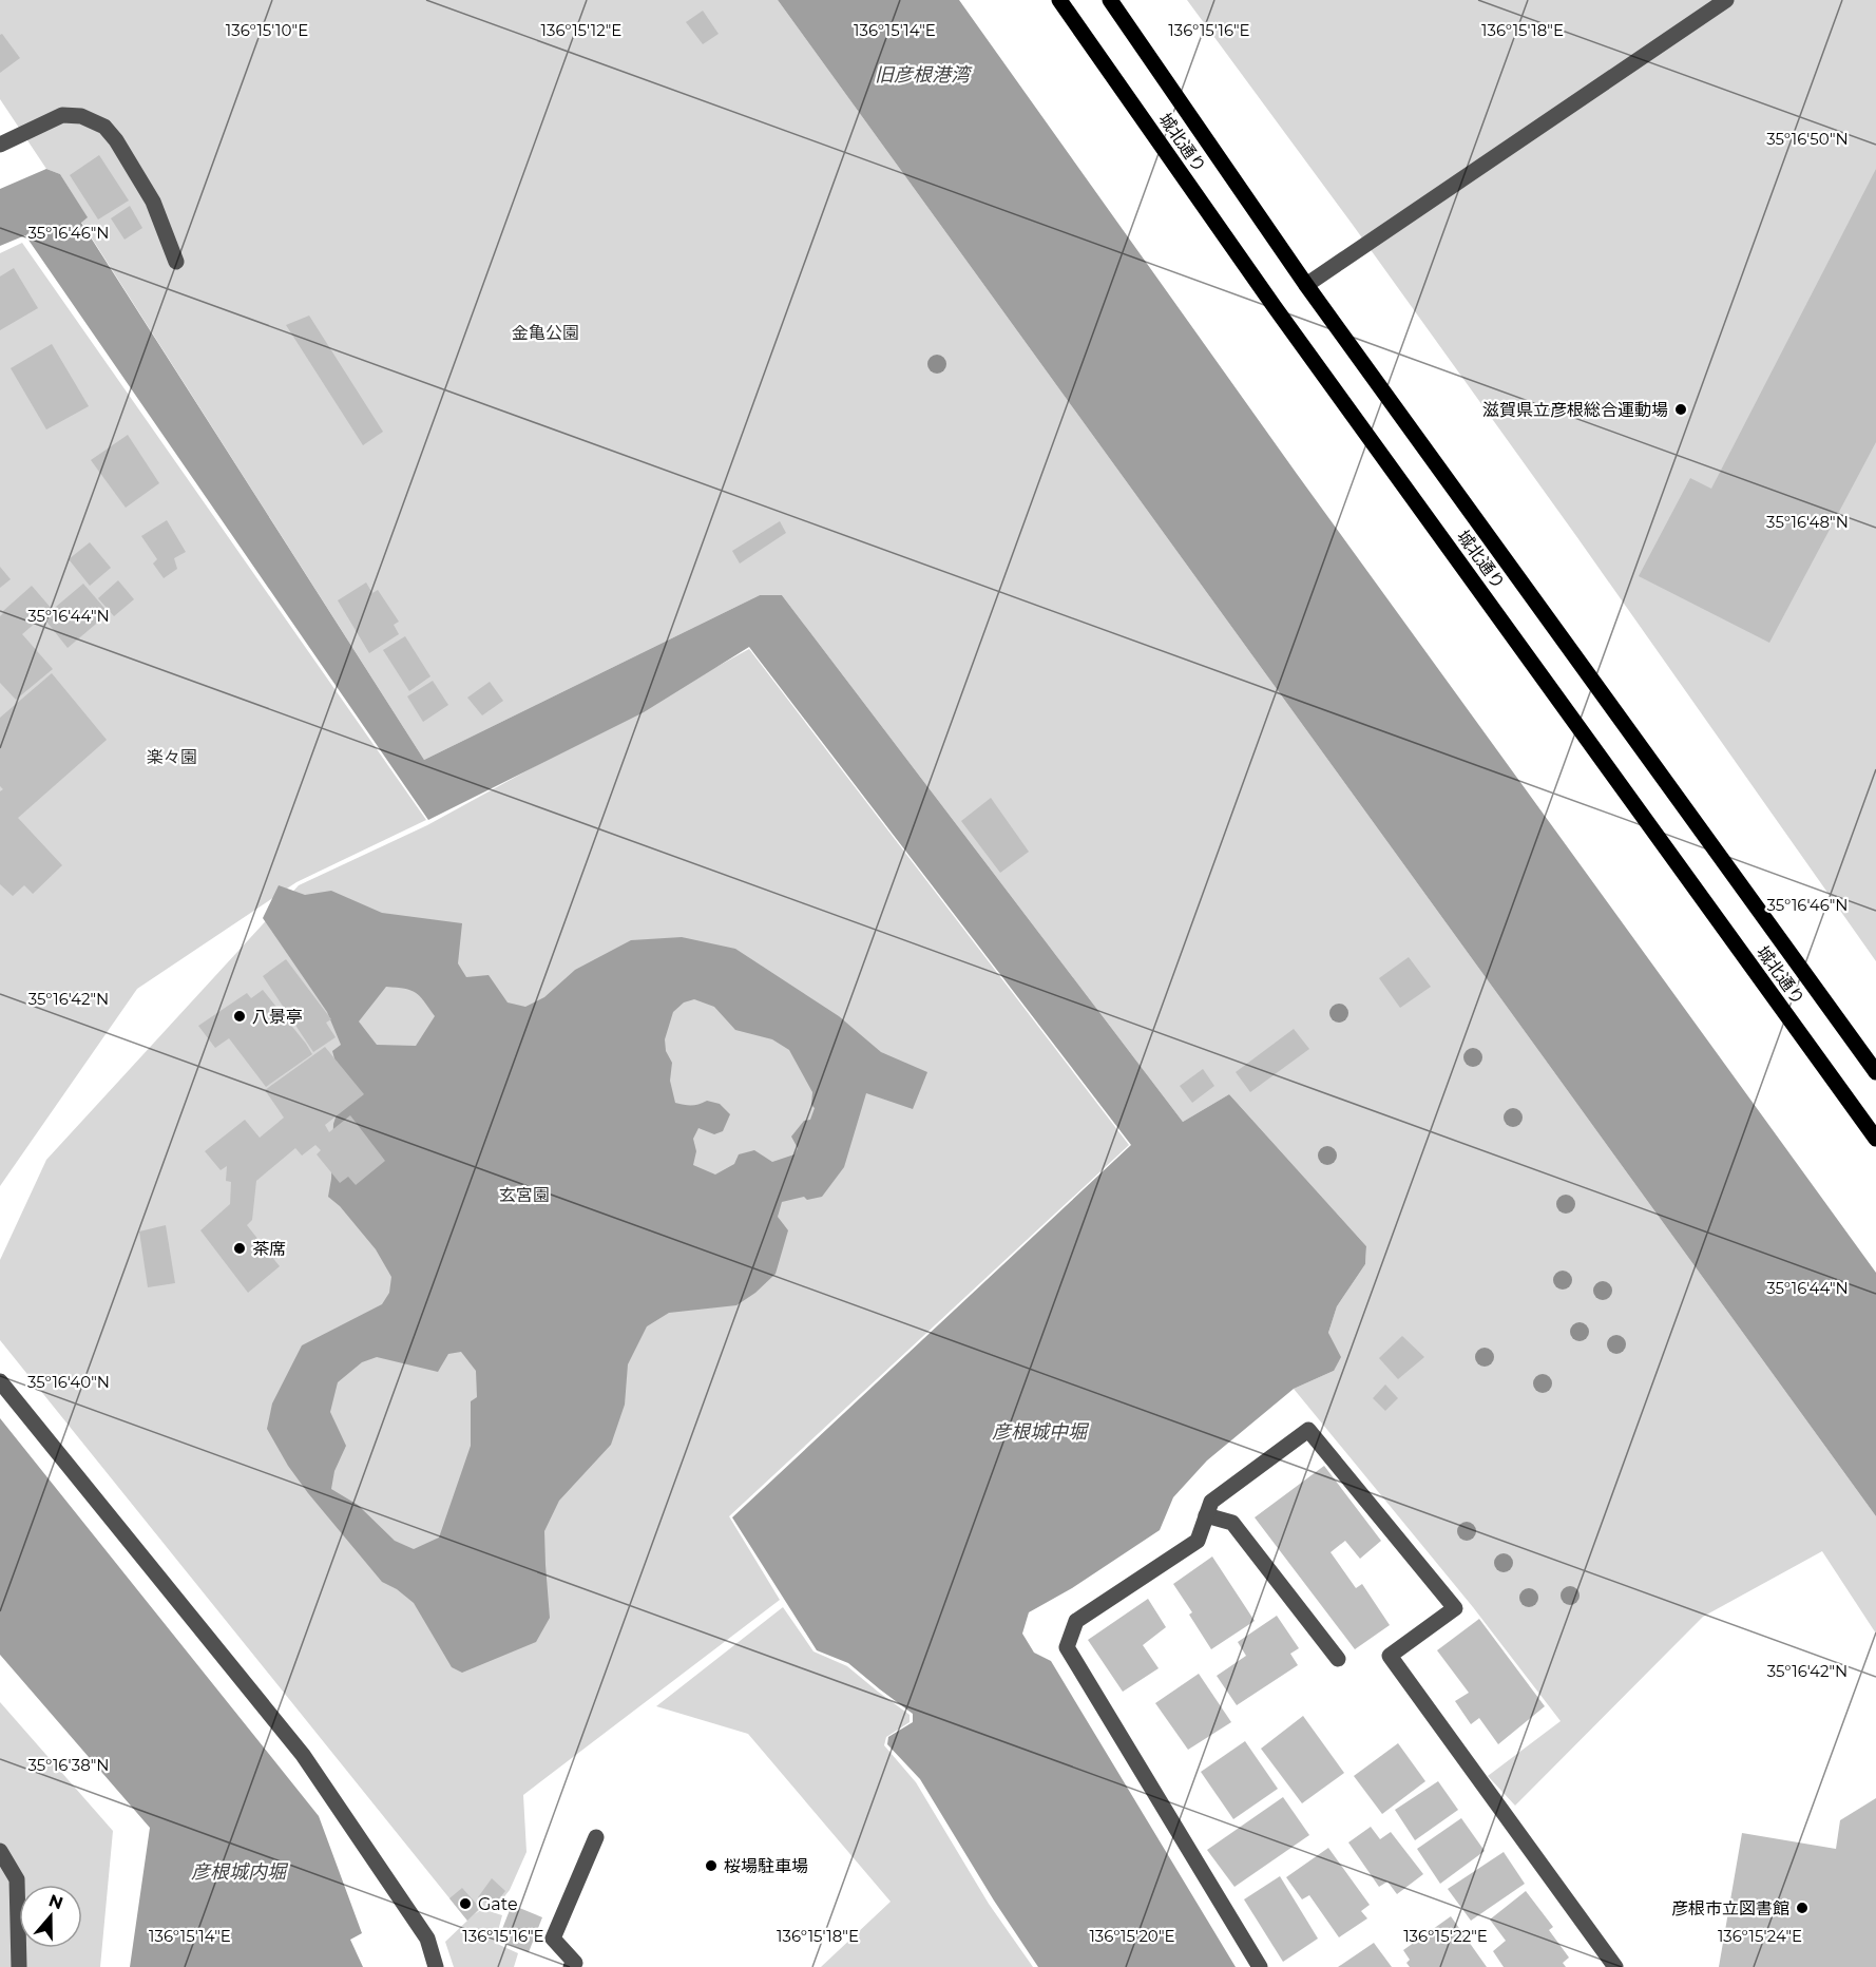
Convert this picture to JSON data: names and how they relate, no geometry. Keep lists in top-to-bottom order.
{
  "streets": {
    "main road": ["城北通り"]
  },
  "water": ["旧彦根港湾", "彦根城中堀", "彦根城内堀"],
  "parks": ["金亀公園", "楽々園", "玄宮園"],
  "places": [
    "滋賀県立彦根総合運動場",
    "八景亭",
    "茶席",
    "桜場駐車場",
    "Gate",
    "彦根市立図書館"
  ],
  "north": "top",
  "coordinates": [
    "136°15'10\"E",
    "136°15'12\"E",
    "136°15'14\"E",
    "136°15'16\"E",
    "136°15'18\"E",
    "35°16'50\"N",
    "35°16'46\"N",
    "35°16'48\"N",
    "35°16'44\"N",
    "35°16'42\"N",
    "35°16'40\"N",
    "35°16'38\"N",
    "136°15'20\"E",
    "136°15'22\"E",
    "136°15'24\"E"
  ]
}
